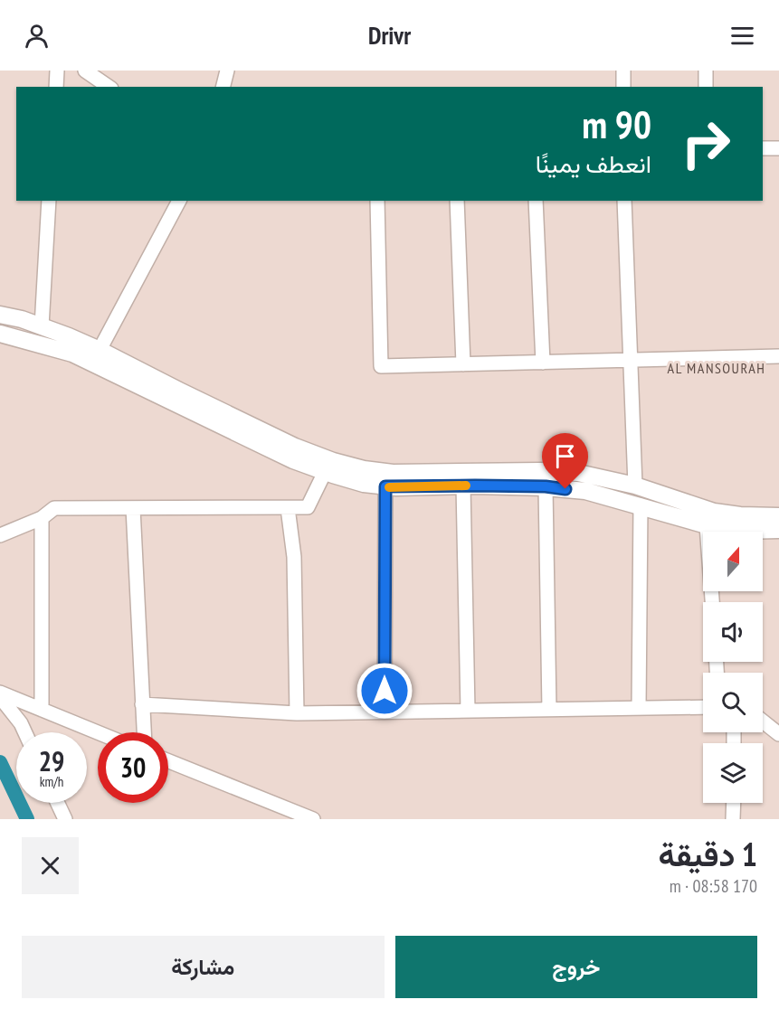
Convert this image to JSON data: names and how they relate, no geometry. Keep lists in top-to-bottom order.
{
  "districts": ["AL MANSOURAH"],
  "north": "top",
  "page": {
    "header": "Drivr",
    "turn": ["90 m", "انعطف يمينًا"],
    "speed": "29 km/h",
    "limit": "30",
    "heading": ["1 دقيقة", "170 m · 08:58"],
    "buttons": ["خروج", "مشاركة"]
  }
}
